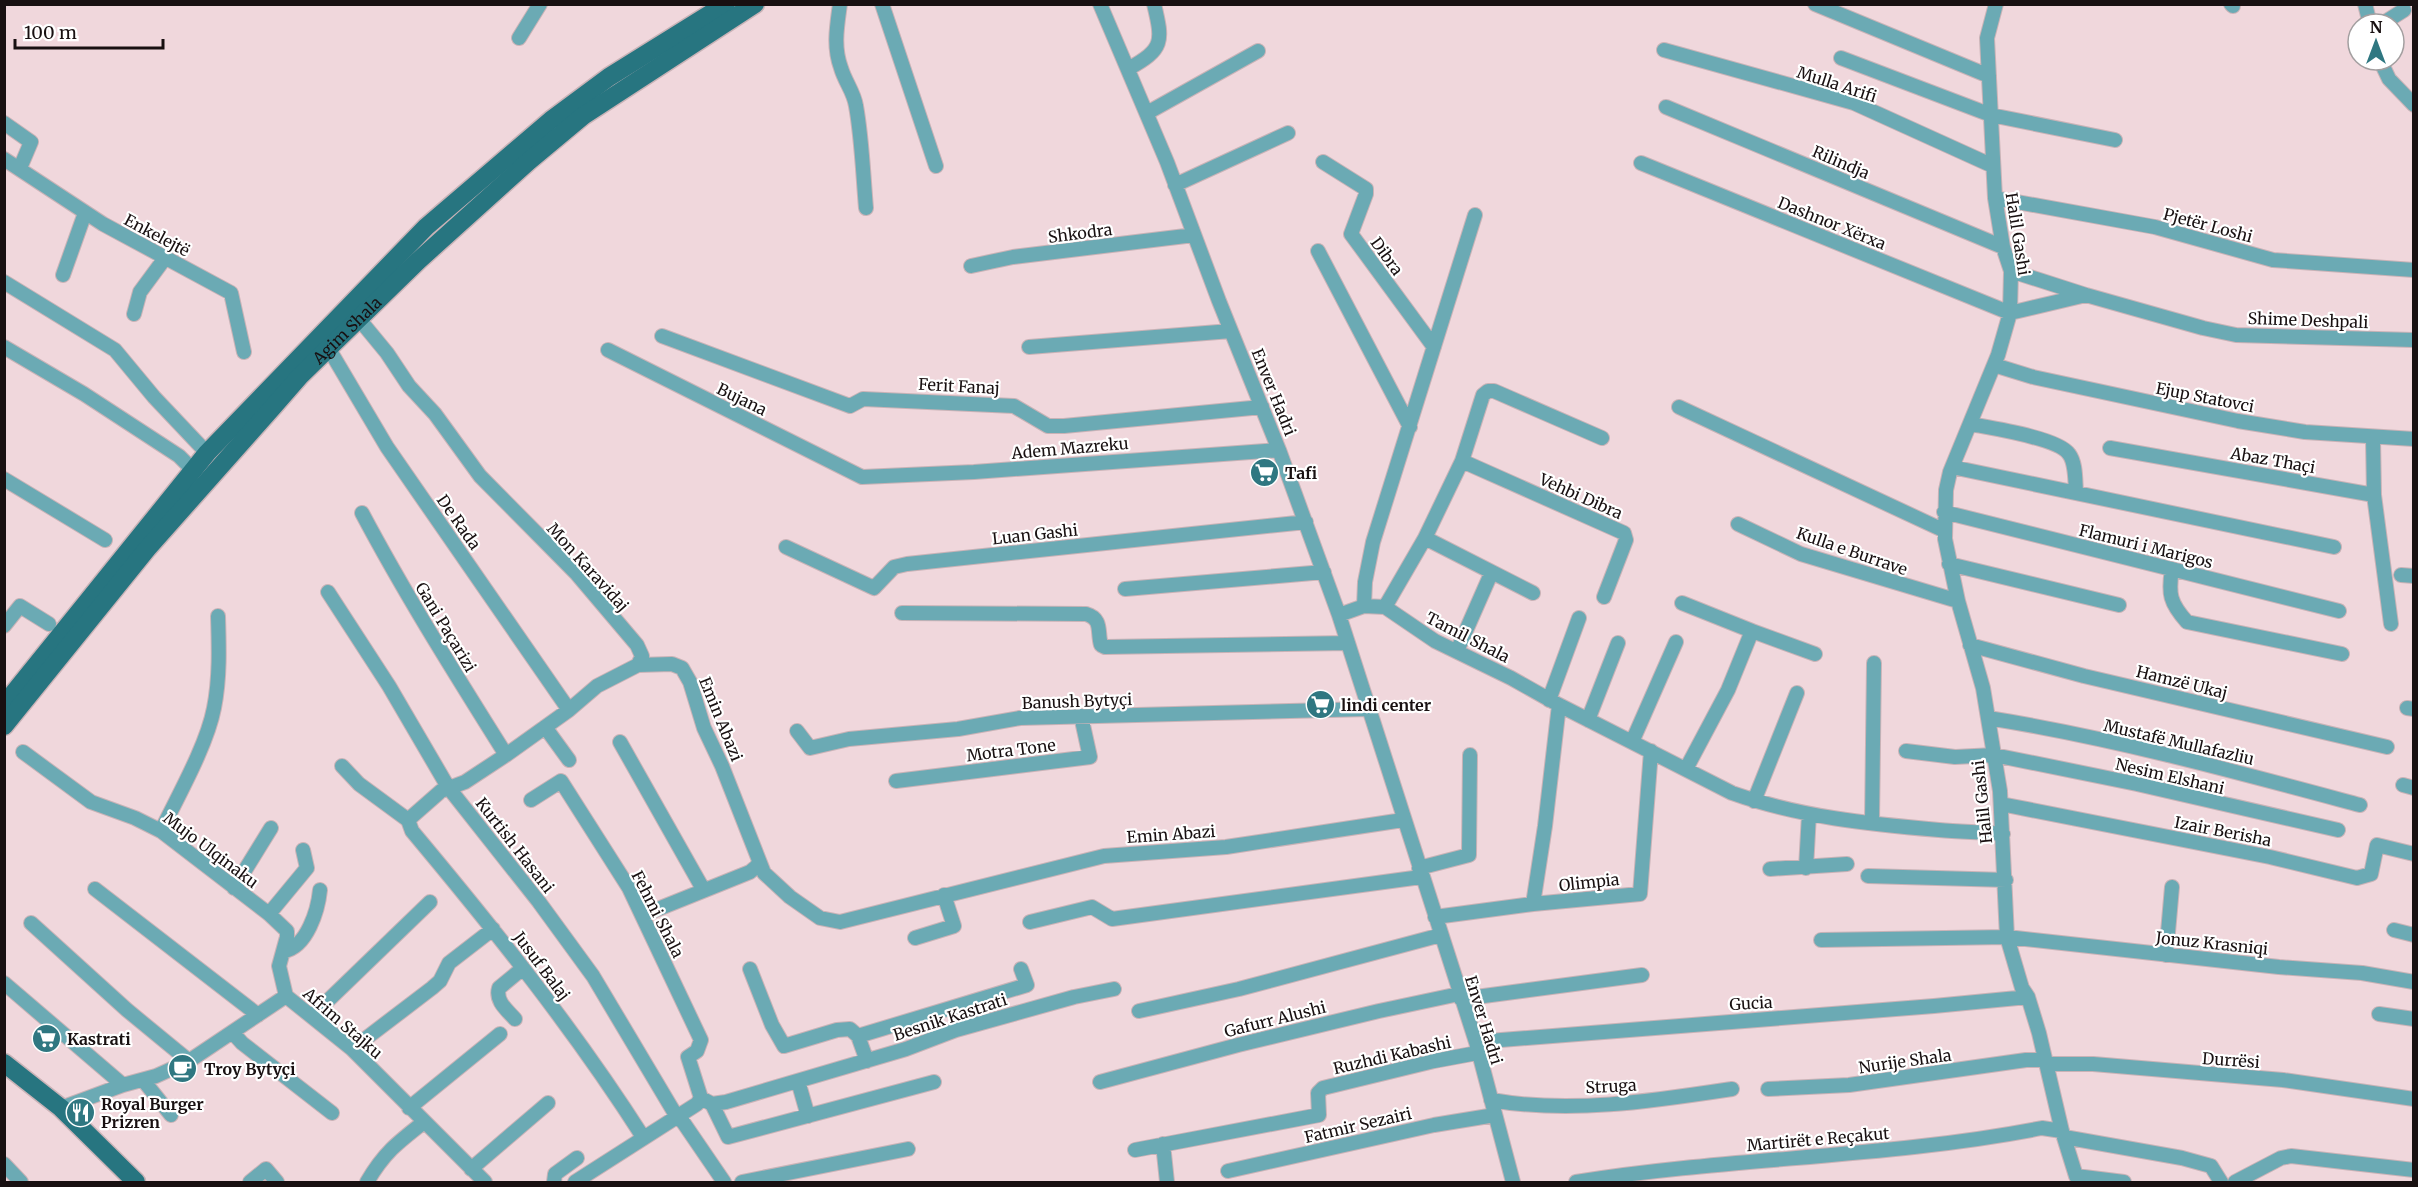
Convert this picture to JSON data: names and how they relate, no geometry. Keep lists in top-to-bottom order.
{
  "streets": {
    "main road": ["Agim Shala"],
    "street": [
      "Mulla Arifi",
      "Rilindja",
      "Dashnor Xërxa",
      "Pjetër Loshi",
      "Shkodra",
      "Halil Gashi",
      "Enkelejtë",
      "Dibra",
      "Shime Deshpali",
      "Ferit Fanaj",
      "Enver Hadri",
      "Ejup Statovci",
      "Bujana",
      "Adem Mazreku",
      "Abaz Thaçi",
      "Vehbi Dibra",
      "De Rada",
      "Luan Gashi",
      "Flamuri i Marigos",
      "Kulla e Burrave",
      "Mon Karavidaj",
      "Gani Paçarizi",
      "Tamil Shala",
      "Hamzë Ukaj",
      "Banush Bytyçi",
      "Emin Abazi",
      "Mustafë Mullafazliu",
      "Motra Tone",
      "Nesim Elshani",
      "Izair Berisha",
      "Kurtish Hasani",
      "Mujo Ulqinaku",
      "Olimpia",
      "Fehmi Shala",
      "Jonuz Krasniqi",
      "Jusuf Balaj",
      "Gucia",
      "Besnik Kastrati",
      "Gafurr Alushi",
      "Afrim Stajku",
      "Ruzhdi Kabashi",
      "Durrësi",
      "Nurije Shala",
      "Struga",
      "Fatmir Sezairi",
      "Martirët e Reçakut"
    ]
  },
  "crossings": [
    ["Mulla Arifi", "Halil Gashi"],
    ["Rilindja", "Halil Gashi"],
    ["Dashnor Xërxa", "Halil Gashi"],
    ["Pjetër Loshi", "Halil Gashi"],
    ["Shkodra", "Enver Hadri"],
    ["Halil Gashi", "Shime Deshpali"],
    ["Halil Gashi", "Ejup Statovci"],
    ["Halil Gashi", "Flamuri i Marigos"],
    ["Halil Gashi", "Kulla e Burrave"],
    ["Halil Gashi", "Tamil Shala"],
    ["Halil Gashi", "Hamzë Ukaj"],
    ["Halil Gashi", "Mustafë Mullafazliu"],
    ["Halil Gashi", "Nesim Elshani"],
    ["Halil Gashi", "Izair Berisha"],
    ["Halil Gashi", "Jonuz Krasniqi"],
    ["Halil Gashi", "Gucia"],
    ["Halil Gashi", "Durrësi"],
    ["Halil Gashi", "Nurije Shala"],
    ["Halil Gashi", "Martirët e Reçakut"],
    ["Agim Shala", "De Rada"],
    ["Agim Shala", "Mon Karavidaj"],
    ["Ferit Fanaj", "Enver Hadri"],
    ["Enver Hadri", "Adem Mazreku"],
    ["Enver Hadri", "Luan Gashi"],
    ["Enver Hadri", "Banush Bytyçi"],
    ["Enver Hadri", "Emin Abazi"],
    ["Enver Hadri", "Olimpia"],
    ["Enver Hadri", "Gucia"],
    ["Enver Hadri", "Gafurr Alushi"],
    ["Enver Hadri", "Ruzhdi Kabashi"],
    ["Enver Hadri", "Struga"],
    ["Enver Hadri", "Fatmir Sezairi"],
    ["Bujana", "Adem Mazreku"],
    ["Mon Karavidaj", "Emin Abazi"],
    ["Tamil Shala", "Olimpia"],
    ["Banush Bytyçi", "Motra Tone"],
    ["Mujo Ulqinaku", "Afrim Stajku"],
    ["Fehmi Shala", "Besnik Kastrati"],
    ["Gucia", "Ruzhdi Kabashi"],
    ["Durrësi", "Nurije Shala"]
  ],
  "places": {
    "supermarket": ["Tafi", "lindi center", "Kastrati"],
    "cafe": ["Troy Bytyçi"],
    "restaurant": ["Royal Burger Prizren"]
  },
  "scale_bar": "100 m",
  "north": "top"
}
